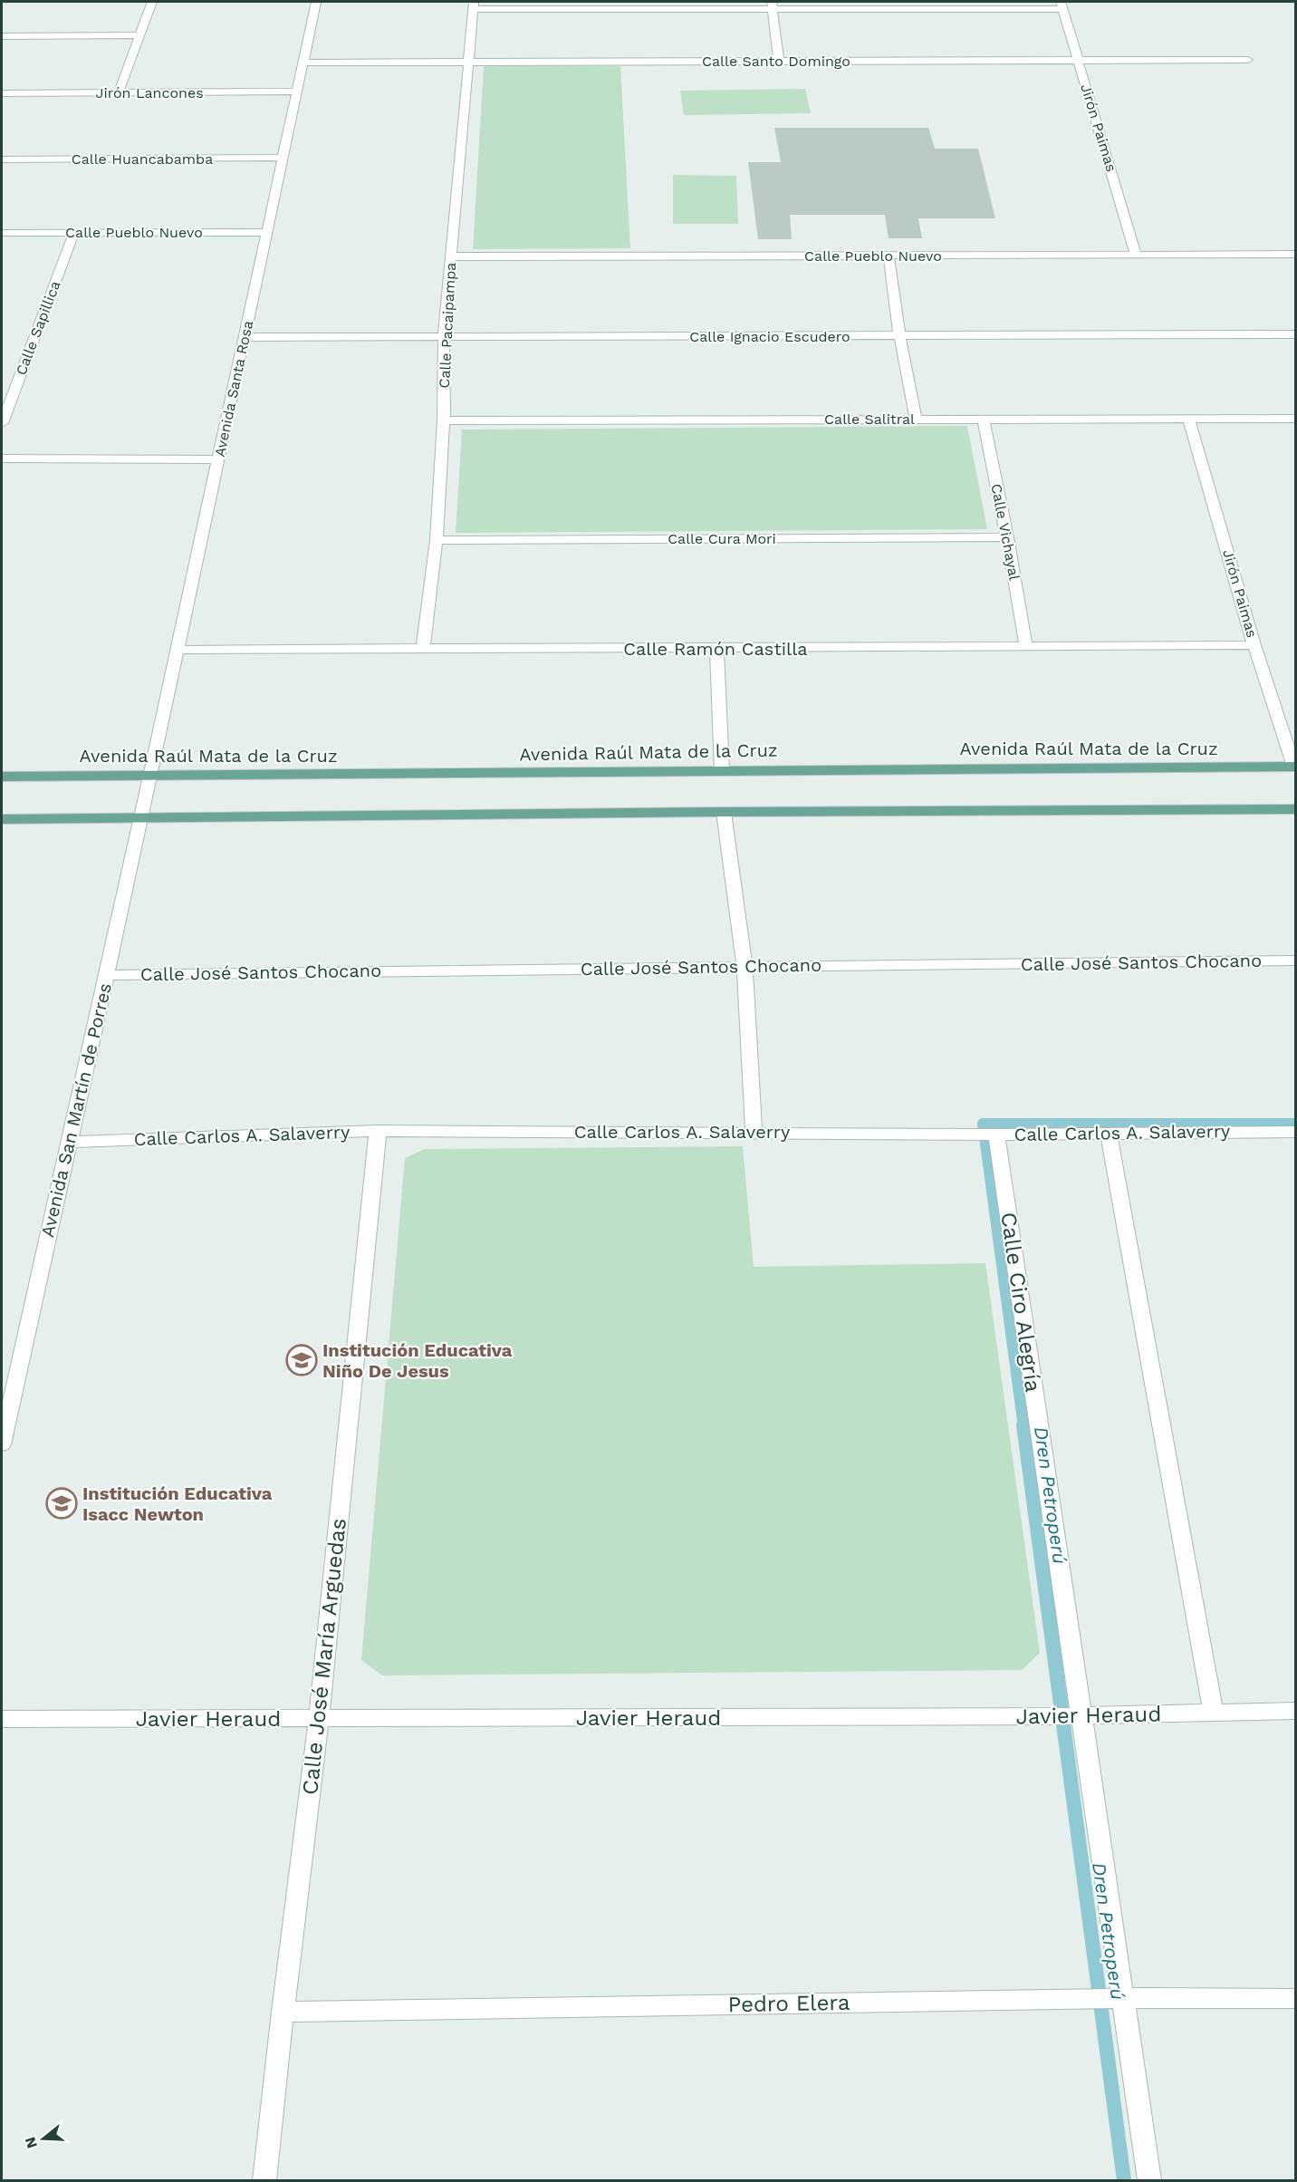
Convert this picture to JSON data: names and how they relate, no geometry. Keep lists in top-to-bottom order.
{
  "streets": {
    "main road": ["Avenida Raúl Mata de la Cruz"],
    "street": [
      "Calle Santo Domingo",
      "Jirón Lancones",
      "Jirón Paimas",
      "Calle Huancabamba",
      "Calle Pueblo Nuevo",
      "Calle Pacaipampa",
      "Calle Sapillica",
      "Calle Ignacio Escudero",
      "Avenida Santa Rosa",
      "Calle Salitral",
      "Calle Vichayal",
      "Calle Cura Mori",
      "Calle Ramón Castilla",
      "Calle José Santos Chocano",
      "Avenida San Martín de Porres",
      "Calle Carlos A. Salaverry",
      "Calle Ciro Alegría",
      "Calle José María Arguedas",
      "Javier Heraud",
      "Pedro Elera"
    ]
  },
  "crossings": [
    ["Calle Santo Domingo", "Jirón Paimas"],
    ["Calle Santo Domingo", "Calle Pacaipampa"],
    ["Calle Santo Domingo", "Avenida Santa Rosa"],
    ["Jirón Lancones", "Avenida Santa Rosa"],
    ["Jirón Paimas", "Calle Pueblo Nuevo"],
    ["Jirón Paimas", "Calle Salitral"],
    ["Jirón Paimas", "Calle Ramón Castilla"],
    ["Jirón Paimas", "Avenida Raúl Mata de la Cruz"],
    ["Calle Huancabamba", "Avenida Santa Rosa"],
    ["Calle Pueblo Nuevo", "Calle Pacaipampa"],
    ["Calle Pueblo Nuevo", "Calle Sapillica"],
    ["Calle Pueblo Nuevo", "Avenida Santa Rosa"],
    ["Calle Pacaipampa", "Calle Ignacio Escudero"],
    ["Calle Pacaipampa", "Calle Salitral"],
    ["Calle Pacaipampa", "Calle Cura Mori"],
    ["Calle Pacaipampa", "Calle Ramón Castilla"],
    ["Calle Ignacio Escudero", "Avenida Santa Rosa"],
    ["Avenida Santa Rosa", "Calle Ramón Castilla"],
    ["Avenida Santa Rosa", "Avenida Raúl Mata de la Cruz"],
    ["Avenida Santa Rosa", "Avenida San Martín de Porres"],
    ["Calle Salitral", "Calle Vichayal"],
    ["Calle Vichayal", "Calle Cura Mori"],
    ["Calle Vichayal", "Calle Ramón Castilla"],
    ["Avenida Raúl Mata de la Cruz", "Avenida San Martín de Porres"],
    ["Calle José Santos Chocano", "Avenida San Martín de Porres"],
    ["Avenida San Martín de Porres", "Calle Carlos A. Salaverry"],
    ["Calle Carlos A. Salaverry", "Calle Ciro Alegría"],
    ["Calle Carlos A. Salaverry", "Calle José María Arguedas"],
    ["Calle Ciro Alegría", "Javier Heraud"],
    ["Calle Ciro Alegría", "Pedro Elera"],
    ["Calle José María Arguedas", "Javier Heraud"],
    ["Calle José María Arguedas", "Pedro Elera"]
  ],
  "water": ["Dren Petroperú"],
  "places": {
    "school or university": ["Institución Educativa Niño De Jesus", "Institución Educativa Isacc Newton"]
  },
  "north": "left"
}
